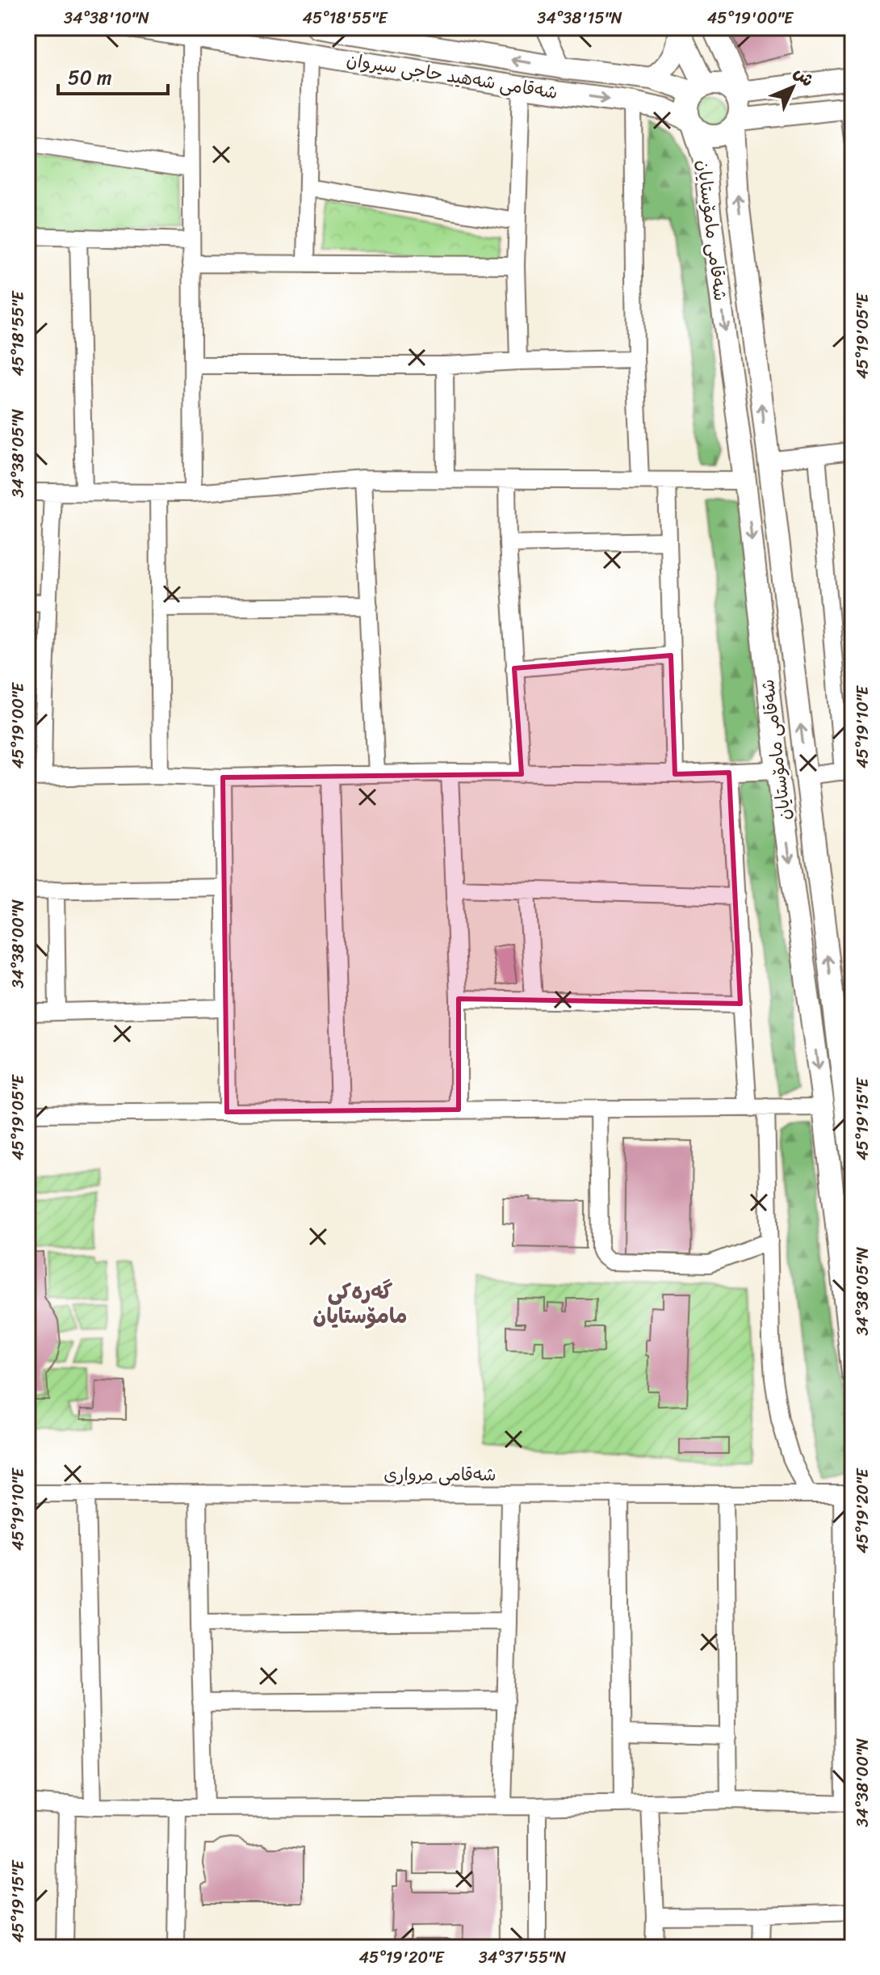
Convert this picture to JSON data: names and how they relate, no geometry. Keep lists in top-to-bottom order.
{
  "streets": {
    "main road": ["شەقامی شەهید حاجی سیروان", "شەقامی مامۆستایان"],
    "street": ["شەقامی مرواری"]
  },
  "crossings": [
    ["شەقامی شەهید حاجی سیروان", "شەقامی مامۆستایان"]
  ],
  "districts": ["گەرەکی مامۆستایان"],
  "scale_bar": "50 m",
  "north": "top right",
  "coordinates": [
    "34°38'10\"N",
    "45°18'55\"E",
    "34°38'15\"N",
    "45°19'00\"E",
    "45°19'05\"E",
    "34°38'05\"N",
    "45°19'10\"E",
    "34°38'00\"N",
    "45°19'15\"E",
    "45°19'20\"E",
    "34°37'55\"N"
  ]
}
